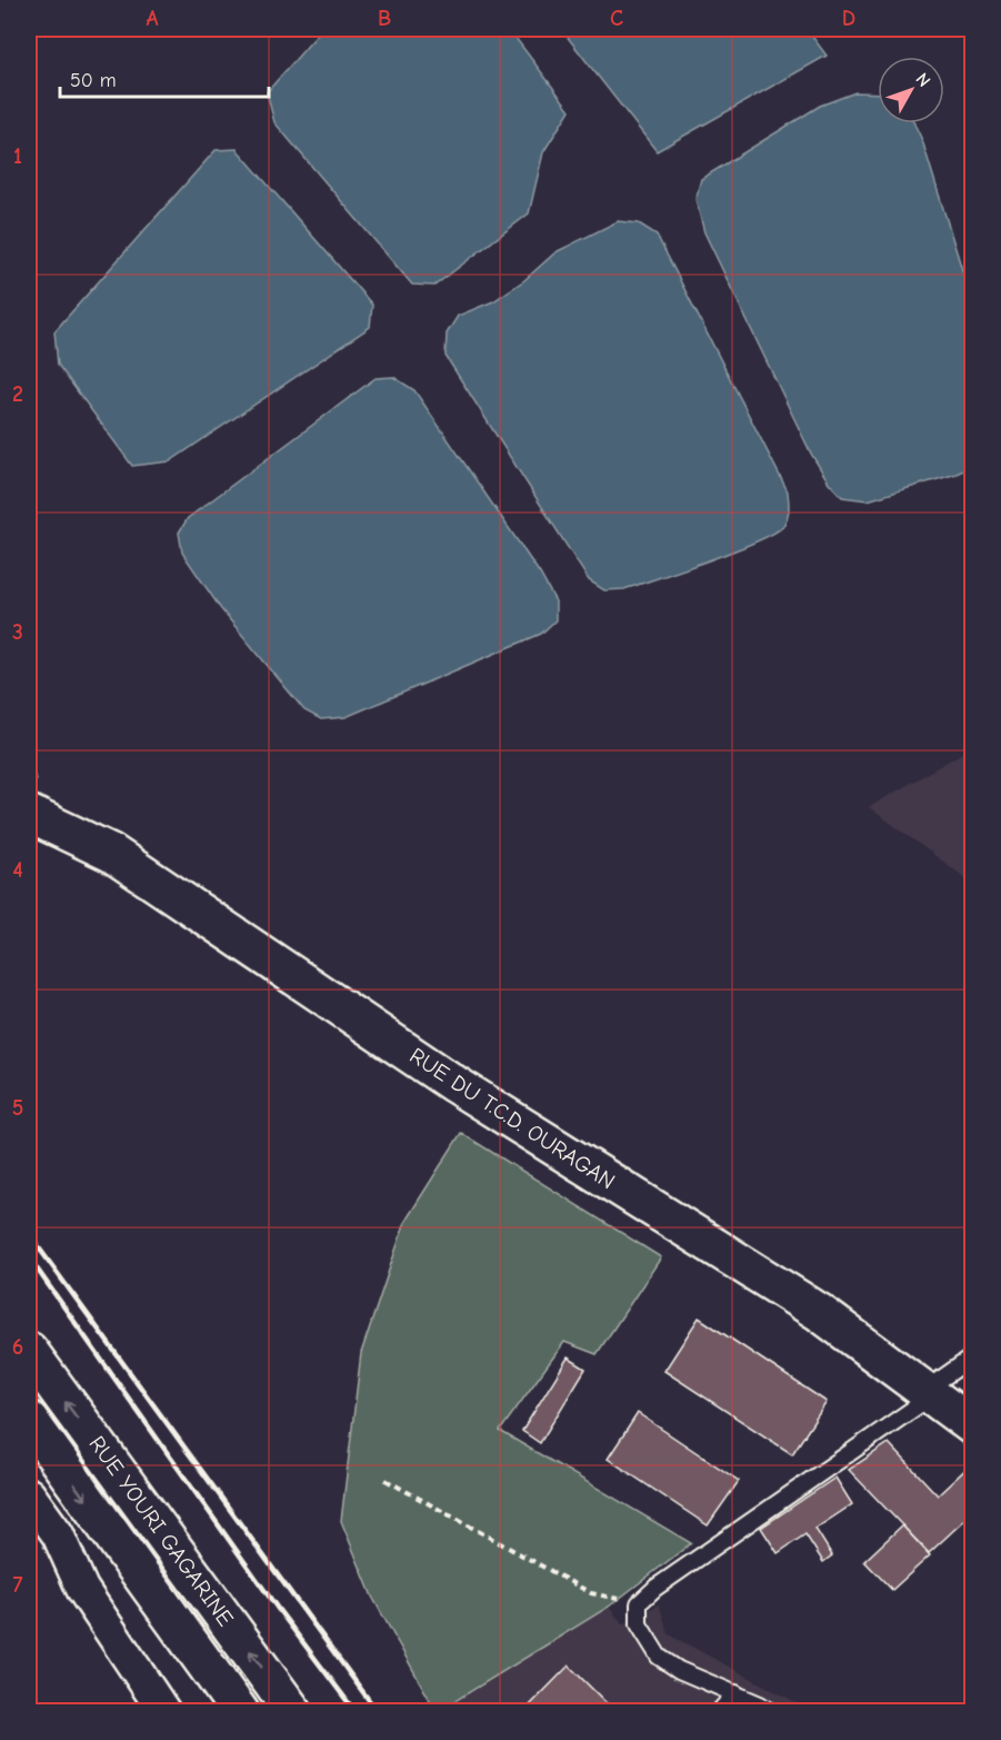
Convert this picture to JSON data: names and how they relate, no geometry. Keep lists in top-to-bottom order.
{
  "streets": {
    "street": ["RUE DU T.C.D. OURAGAN", "RUE YOURI GAGARINE"]
  },
  "scale_bar": "50 m",
  "north": "top right",
  "grid": {
    "columns": [
      "A",
      "B",
      "C",
      "D"
    ],
    "rows": [
      "1",
      "2",
      "3",
      "4",
      "5",
      "6",
      "7"
    ]
  }
}
